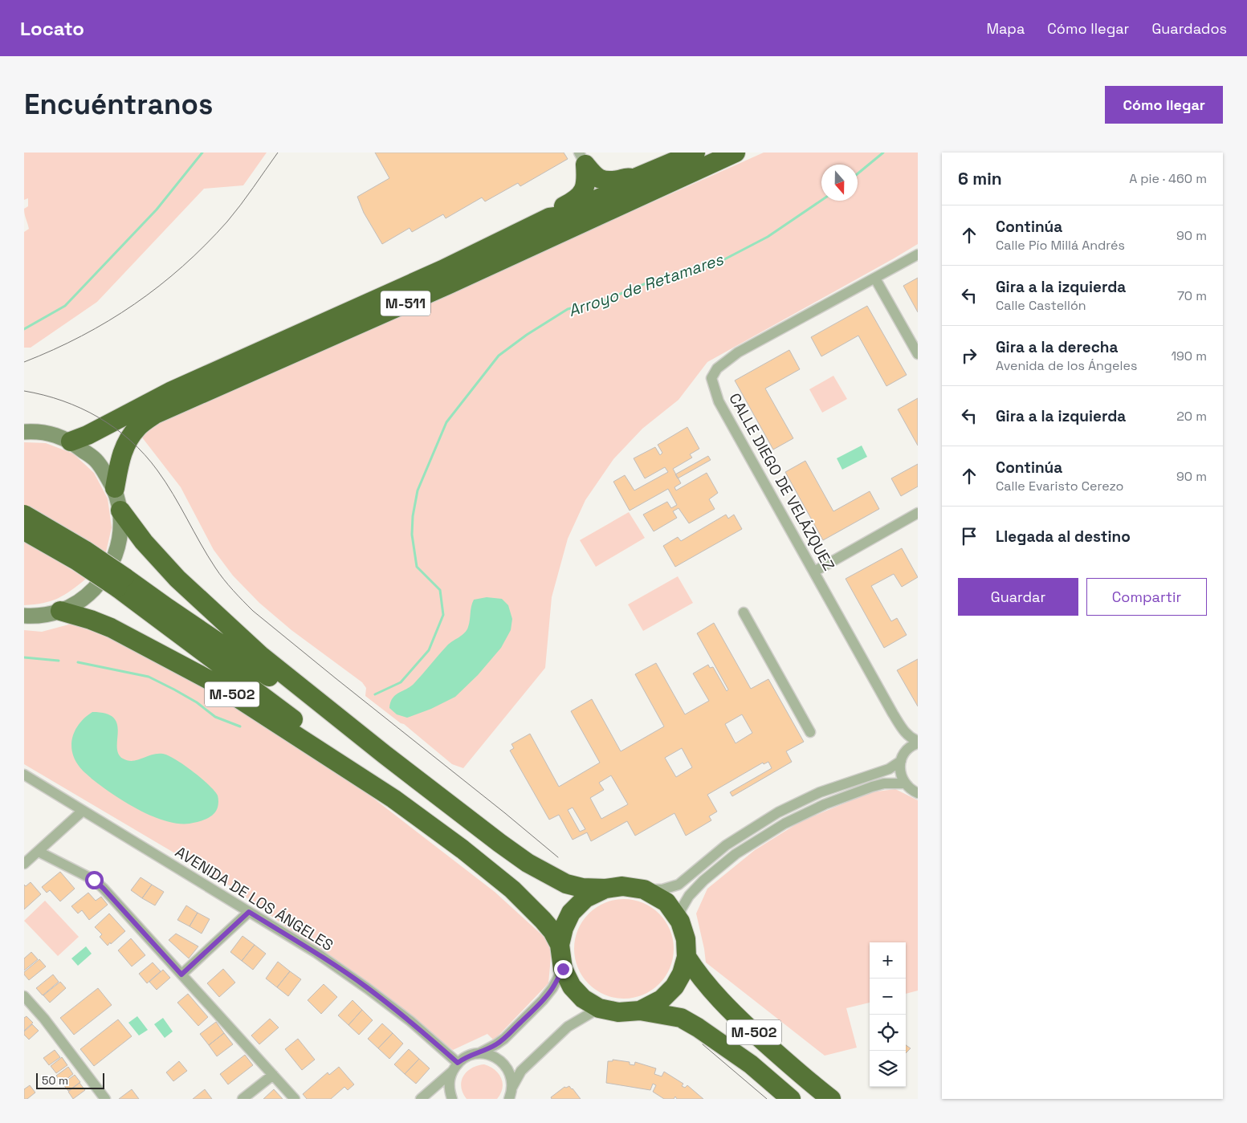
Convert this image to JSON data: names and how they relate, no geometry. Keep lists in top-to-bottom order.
{
  "streets": {
    "highway": ["M-511", "M-502"],
    "street": ["CALLE DIEGO DE VELÁZQUEZ", "AVENIDA DE LOS ÁNGELES"]
  },
  "crossings": [
    ["M-511", "M-502"]
  ],
  "water": ["Arroyo de Retamares"],
  "scale_bar": "50 m",
  "north": "bottom",
  "page": {
    "header": "Locato",
    "nav": ["Mapa", "Cómo llegar", "Guardados"],
    "buttons": [
      "Cómo llegar",
      ["Guardar", "Compartir"]
    ],
    "title": "Encuéntranos",
    "heading": ["6 min", "A pie · 460 m"],
    "list": [
      ["Continúa", "Calle Pío Millá Andrés", "90 m"],
      ["Gira a la izquierda", "Calle Castellón", "70 m"],
      ["Gira a la derecha", "Avenida de los Ángeles", "190 m"],
      ["Gira a la izquierda", "20 m"],
      ["Continúa", "Calle Evaristo Cerezo", "90 m"],
      "Llegada al destino"
    ],
    "map_buttons": ["+", "−"],
    "scale": "50 m"
  }
}
